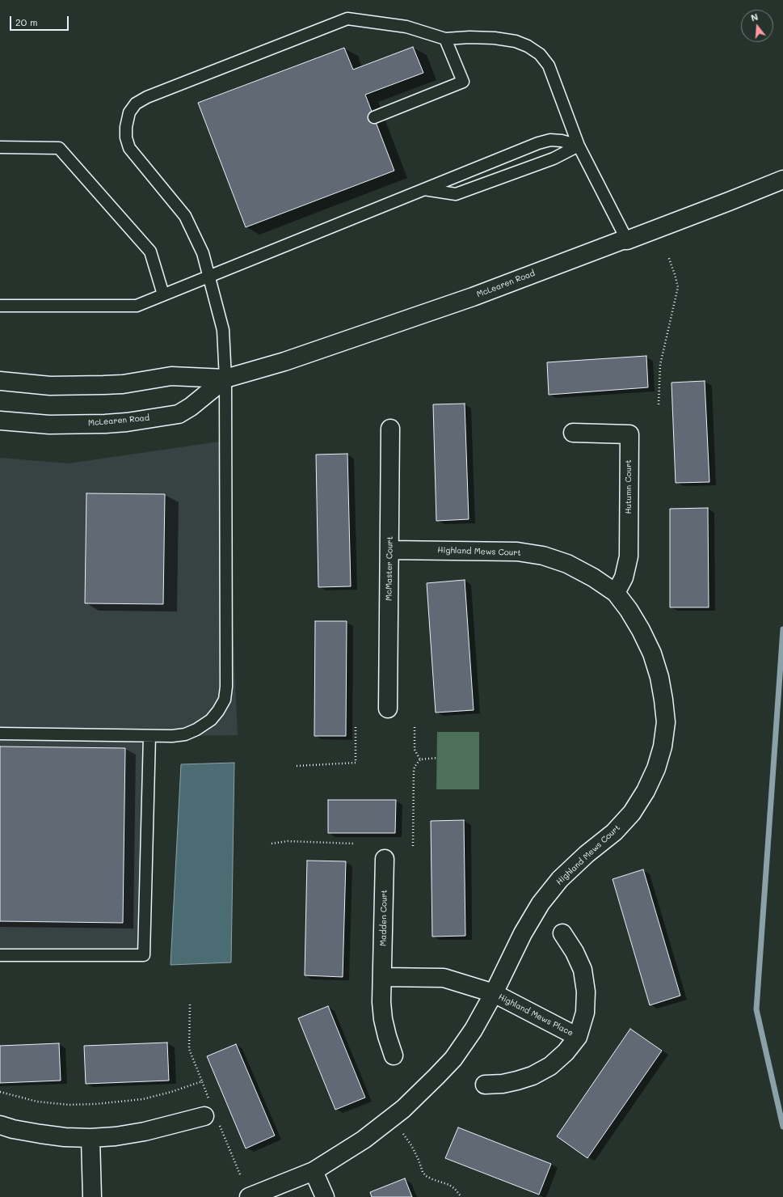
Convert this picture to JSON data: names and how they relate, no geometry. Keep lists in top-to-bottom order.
{
  "streets": {
    "street": [
      "McLearen Road",
      "Hutumn Court",
      "Highland Mews Court",
      "McMaster Court",
      "Madden Court",
      "Highland Mews Place"
    ]
  },
  "crossings": [
    ["Hutumn Court", "Highland Mews Court"],
    ["Highland Mews Court", "McMaster Court"],
    ["Highland Mews Court", "Highland Mews Place"]
  ],
  "scale_bar": "20 m",
  "north": "top"
}
